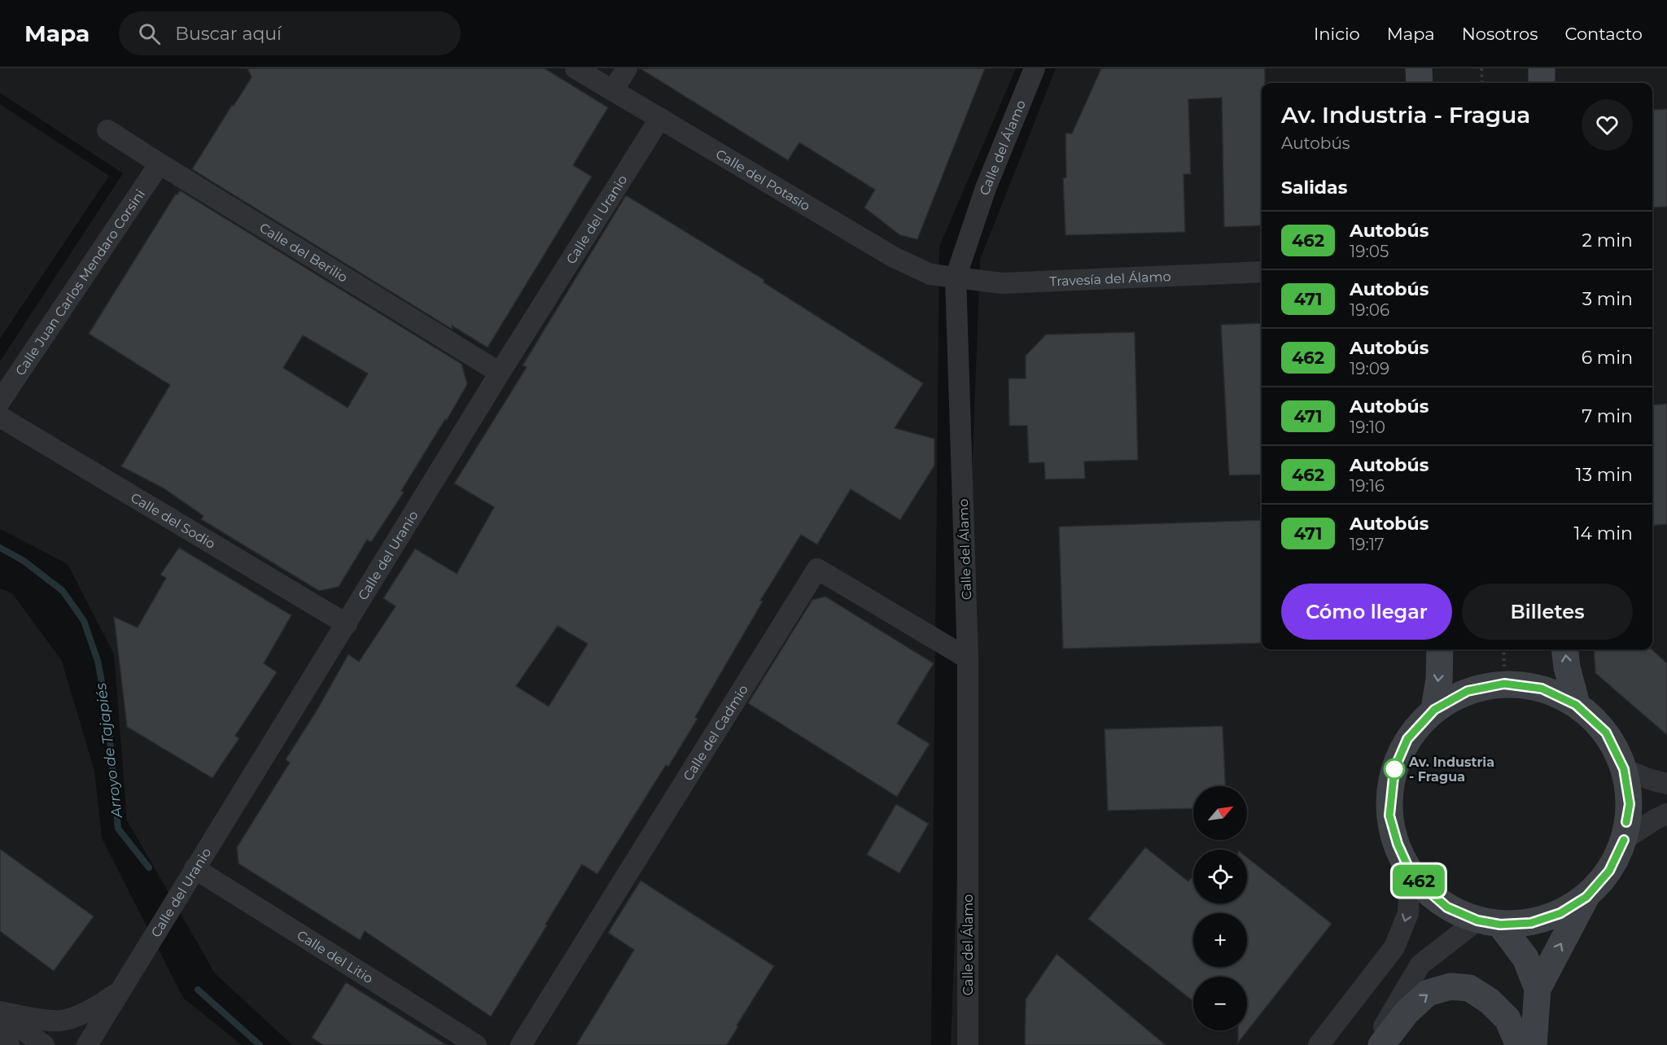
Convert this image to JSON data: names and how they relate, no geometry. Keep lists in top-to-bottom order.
{
  "streets": {
    "street": [
      "Calle del Álamo",
      "Calle del Potasio",
      "Calle del Uranio",
      "Calle del Berilio",
      "Travesía del Álamo",
      "Calle Juan Carlos Mendaro Corsini",
      "Calle del Sodio",
      "Calle del Cadmio",
      "Calle del Litio"
    ]
  },
  "crossings": [
    ["Calle del Álamo", "Calle del Potasio"],
    ["Calle del Álamo", "Travesía del Álamo"],
    ["Calle del Álamo", "Calle del Cadmio"],
    ["Calle del Potasio", "Calle del Uranio"],
    ["Calle del Potasio", "Travesía del Álamo"],
    ["Calle del Uranio", "Calle del Berilio"],
    ["Calle del Uranio", "Calle del Sodio"],
    ["Calle del Uranio", "Calle del Litio"],
    ["Calle del Berilio", "Calle Juan Carlos Mendaro Corsini"]
  ],
  "water": ["Arroyo de Tajapiés"],
  "places": ["Av. Industria - Fragua"],
  "lines": ["bus line 462"],
  "north": "top right",
  "page": {
    "header": "Mapa",
    "search": "Buscar aquí",
    "nav": [
      "Inicio",
      "Mapa",
      "Nosotros",
      "Contacto"
    ],
    "on_map": "462",
    "heading": [
      ["Av. Industria - Fragua", "Autobús"],
      "Salidas"
    ],
    "list": [
      {
        "mark": "462",
        "name": "Autobús",
        "note": "19:05",
        "value": "2 min"
      },
      {
        "mark": "471",
        "name": "Autobús",
        "note": "19:06",
        "value": "3 min"
      },
      {
        "mark": "462",
        "name": "Autobús",
        "note": "19:09",
        "value": "6 min"
      },
      {
        "mark": "471",
        "name": "Autobús",
        "note": "19:10",
        "value": "7 min"
      },
      {
        "mark": "462",
        "name": "Autobús",
        "note": "19:16",
        "value": "13 min"
      },
      {
        "mark": "471",
        "name": "Autobús",
        "note": "19:17",
        "value": "14 min"
      }
    ],
    "buttons": ["Cómo llegar", "Billetes"],
    "map_buttons": ["+", "−"]
  }
}
